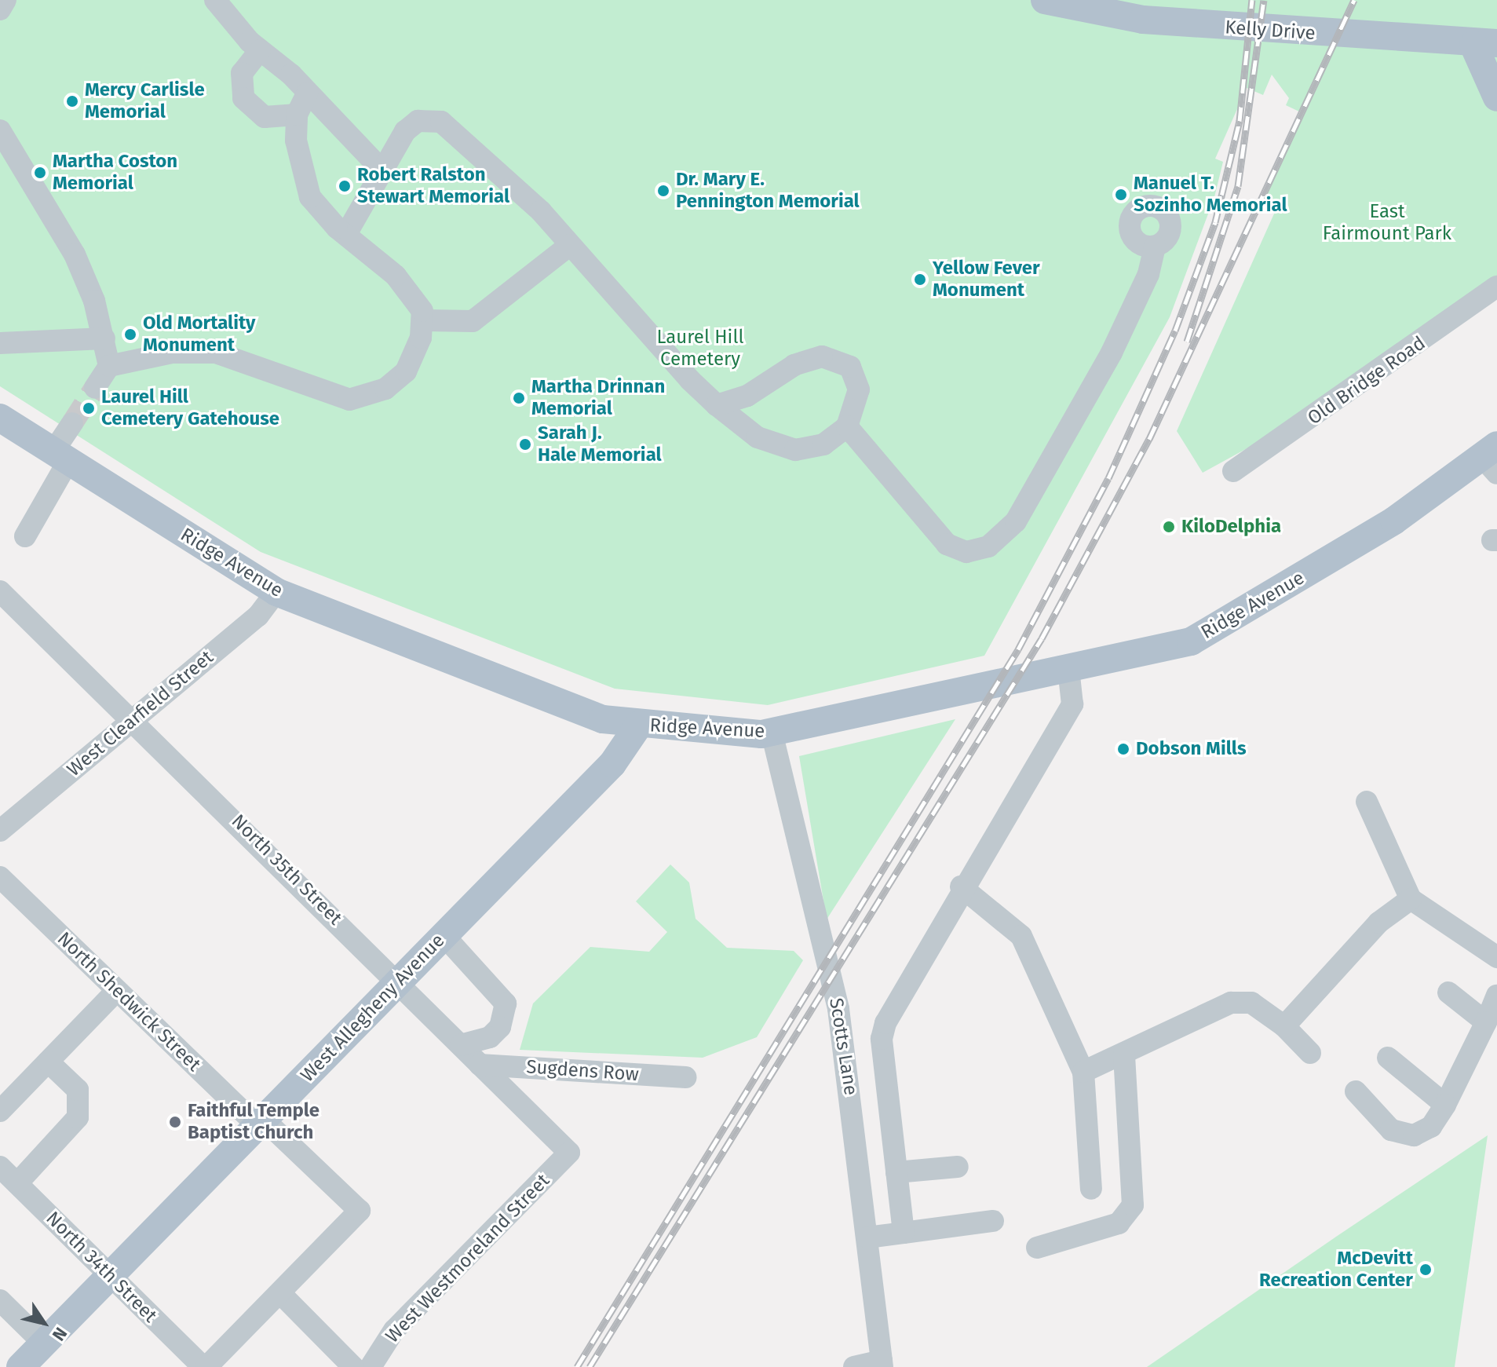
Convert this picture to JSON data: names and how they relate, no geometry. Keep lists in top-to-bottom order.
{
  "streets": {
    "main road": ["Kelly Drive", "Ridge Avenue", "West Allegheny Avenue"],
    "street": [
      "Old Bridge Road",
      "West Clearfield Street",
      "North 35th Street",
      "North Shedwick Street",
      "Scotts Lane",
      "Sugdens Row",
      "West Westmoreland Street",
      "North 34th Street"
    ]
  },
  "crossings": [
    ["Ridge Avenue", "West Clearfield Street"],
    ["Ridge Avenue", "West Allegheny Avenue"],
    ["Ridge Avenue", "Scotts Lane"],
    ["West Clearfield Street", "North 35th Street"],
    ["North 35th Street", "West Allegheny Avenue"],
    ["North 35th Street", "Sugdens Row"],
    ["North 35th Street", "West Westmoreland Street"],
    ["North Shedwick Street", "West Allegheny Avenue"],
    ["West Allegheny Avenue", "North 34th Street"]
  ],
  "parks": ["East Fairmount Park", "Laurel Hill Cemetery"],
  "places": [
    "Mercy Carlisle Memorial",
    "Martha Coston Memorial",
    "Robert Ralston Stewart Memorial",
    "Dr. Mary E. Pennington Memorial",
    "Manuel T. Sozinho Memorial",
    "Yellow Fever Monument",
    "Old Mortality Monument",
    "Martha Drinnan Memorial",
    "Laurel Hill Cemetery Gatehouse",
    "Sarah J. Hale Memorial",
    "KiloDelphia",
    "Dobson Mills",
    "Faithful Temple Baptist Church",
    "McDevitt Recreation Center"
  ],
  "north": "bottom right"
}
